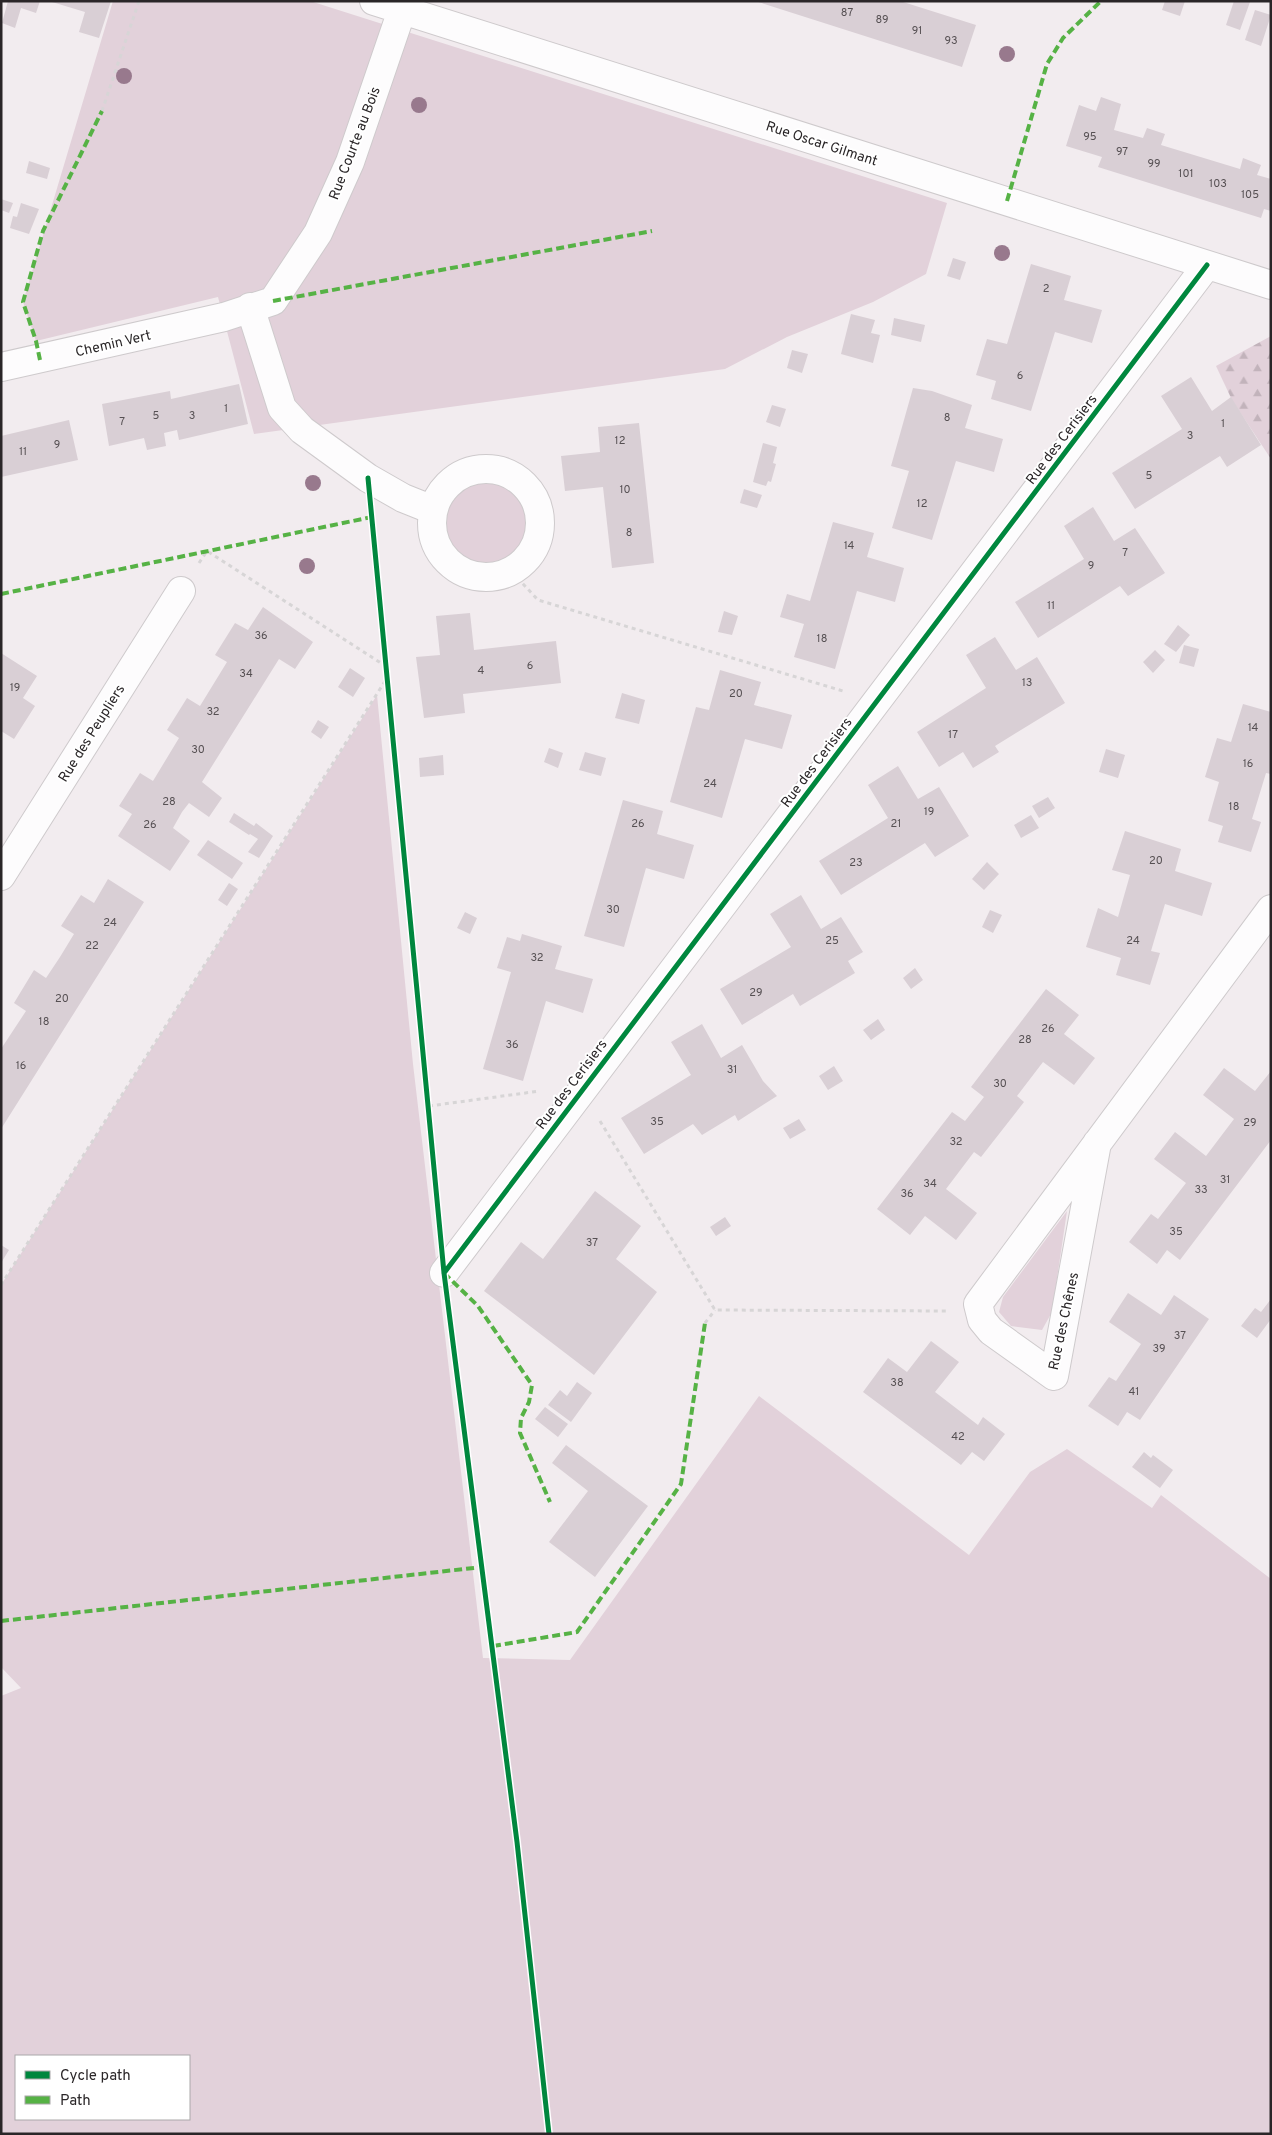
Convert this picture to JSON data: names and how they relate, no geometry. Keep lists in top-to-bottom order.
{
  "streets": {
    "street": [
      "Rue Courte au Bois",
      "Rue Oscar Gilmant",
      "Chemin Vert",
      "Rue des Cerisiers",
      "Rue des Peupliers",
      "Rue des Chênes"
    ]
  },
  "crossings": [
    ["Rue Courte au Bois", "Rue Oscar Gilmant"],
    ["Rue Courte au Bois", "Chemin Vert"],
    ["Rue Oscar Gilmant", "Rue des Cerisiers"]
  ],
  "house_numbers": [
    "87",
    "89",
    "91",
    "93",
    "95",
    "97",
    "99",
    "101",
    "103",
    "105",
    "2",
    "6",
    "1",
    "5",
    "3",
    "8",
    "7",
    "1",
    "3",
    "12",
    "9",
    "11",
    "5",
    "10",
    "12",
    "8",
    "14",
    "7",
    "9",
    "11",
    "36",
    "18",
    "6",
    "4",
    "34",
    "13",
    "19",
    "20",
    "32",
    "14",
    "17",
    "30",
    "16",
    "24",
    "28",
    "18",
    "19",
    "26",
    "21",
    "26",
    "20",
    "23",
    "30",
    "24",
    "25",
    "24",
    "22",
    "32",
    "29",
    "20",
    "18",
    "26",
    "28",
    "36",
    "16",
    "31",
    "30",
    "35",
    "29",
    "32",
    "31",
    "34",
    "33",
    "36",
    "35",
    "37",
    "37",
    "39",
    "38",
    "41",
    "42"
  ],
  "legend": ["Cycle path", "Path"]
}
